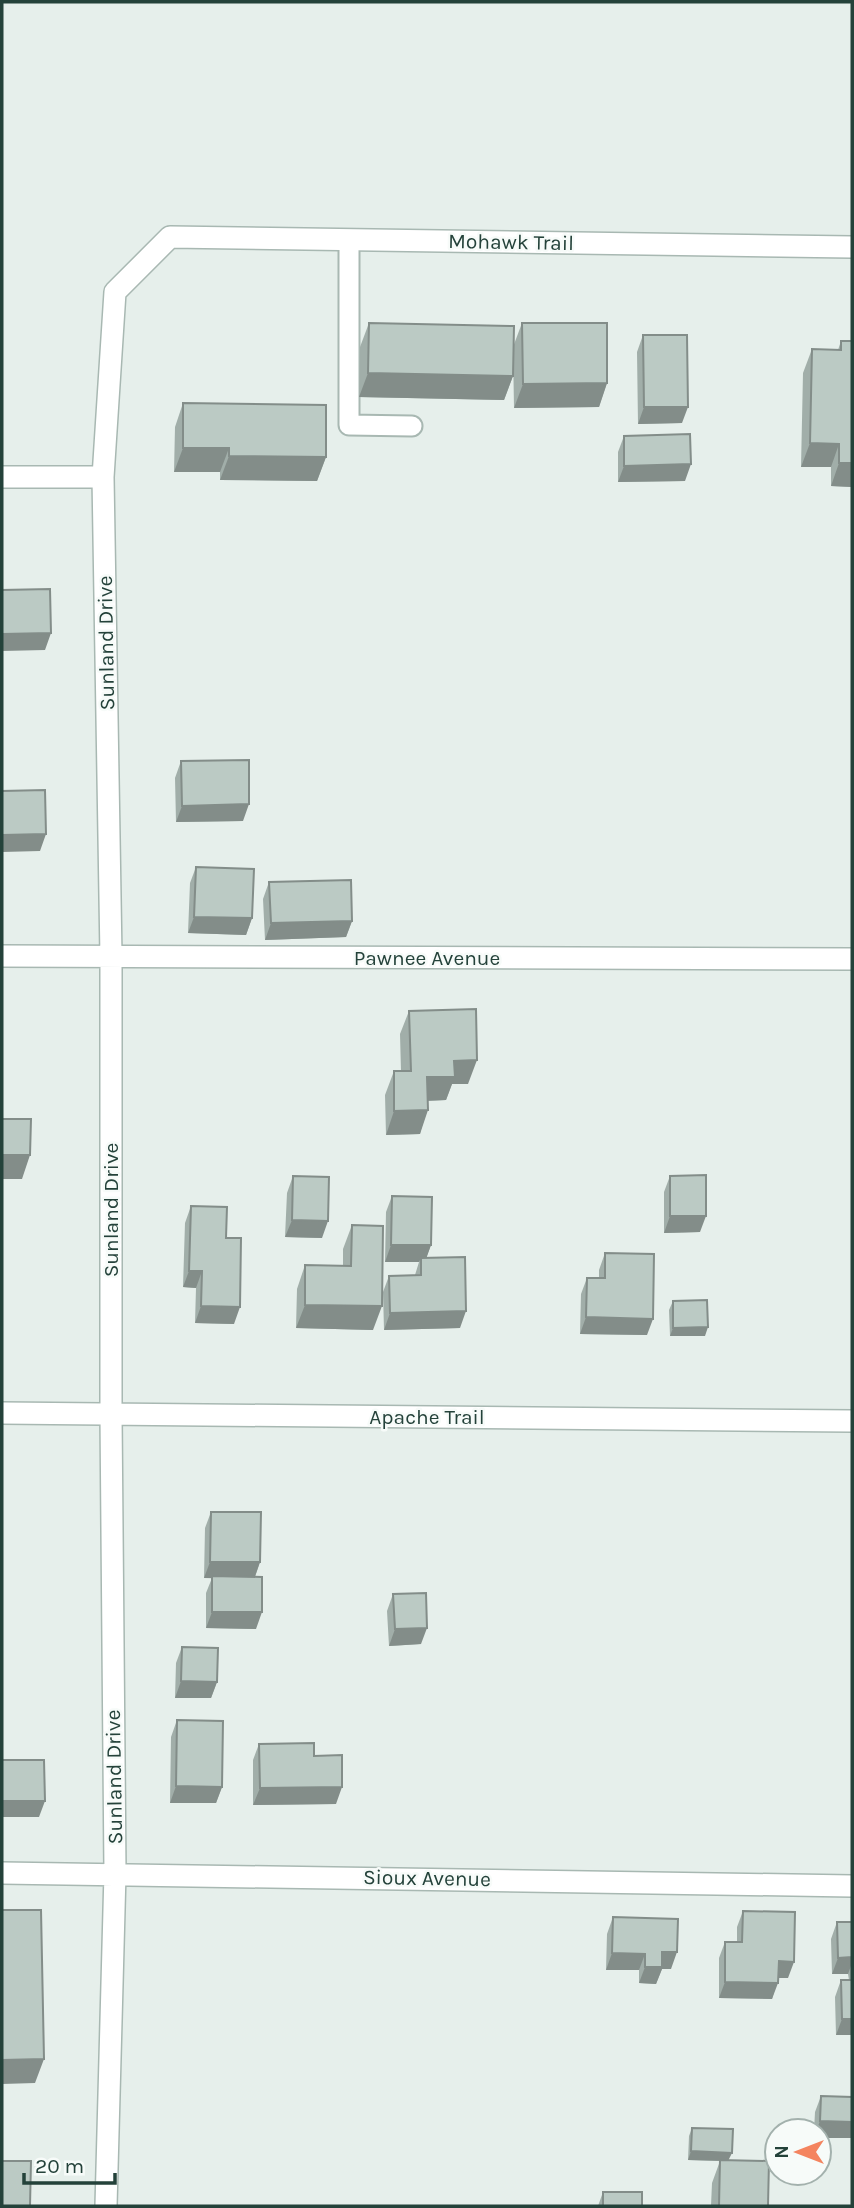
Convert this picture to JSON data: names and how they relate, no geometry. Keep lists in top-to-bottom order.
{
  "streets": {
    "street": [
      "Mohawk Trail",
      "Sunland Drive",
      "Pawnee Avenue",
      "Apache Trail",
      "Sioux Avenue"
    ]
  },
  "crossings": [
    ["Mohawk Trail", "Sunland Drive"],
    ["Sunland Drive", "Pawnee Avenue"],
    ["Sunland Drive", "Apache Trail"],
    ["Sunland Drive", "Sioux Avenue"]
  ],
  "scale_bar": "20 m",
  "north": "left"
}
